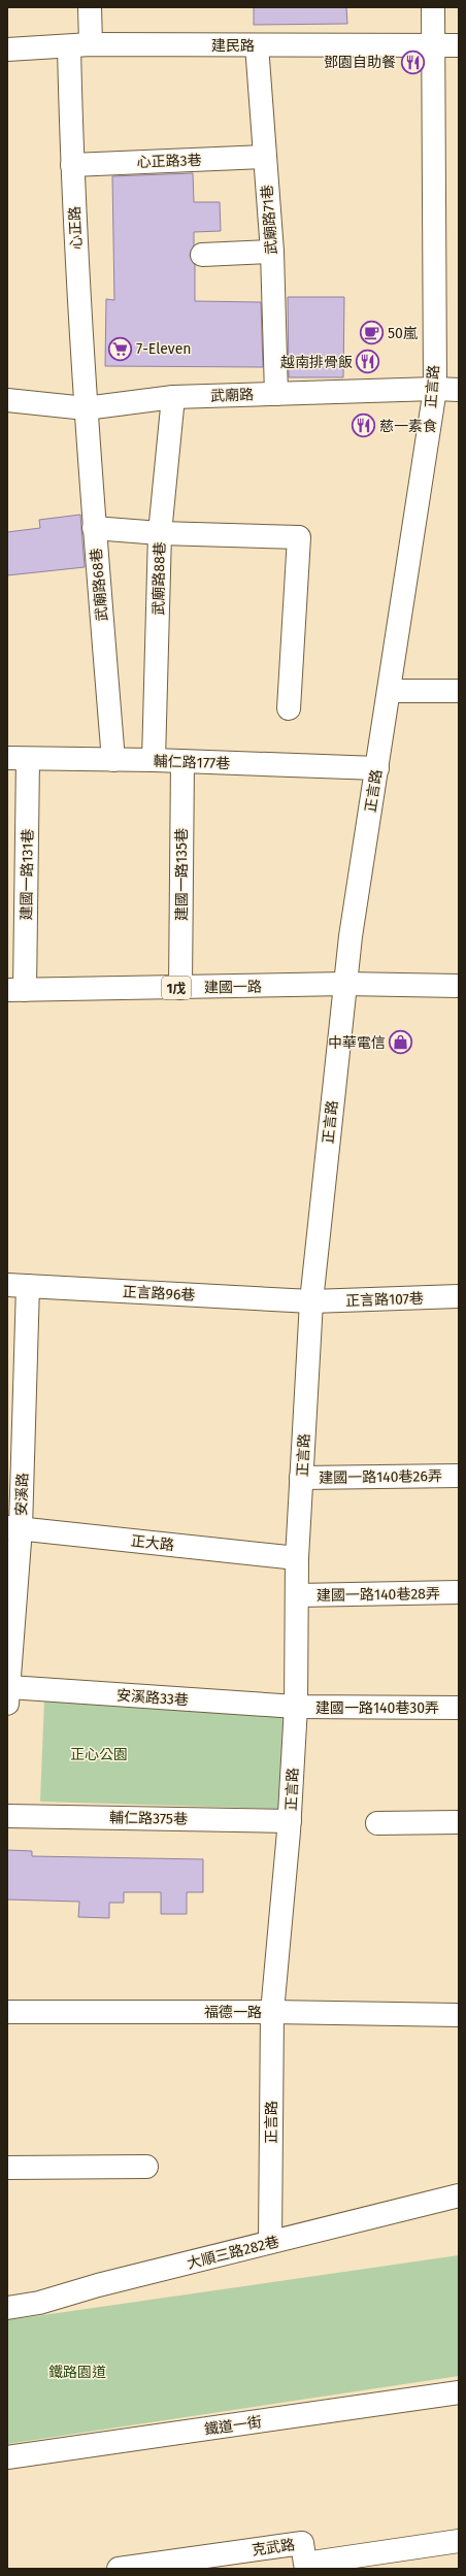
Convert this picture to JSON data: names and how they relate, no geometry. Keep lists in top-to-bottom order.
{
  "streets": {
    "street": [
      "建民路",
      "心正路3巷",
      "武廟路71巷",
      "心正路",
      "正言路",
      "武廟路",
      "武廟路88巷",
      "武廟路68巷",
      "輔仁路177巷",
      "建國一路131巷",
      "建國一路135巷",
      "建國一路",
      "1戊",
      "正言路96巷",
      "正言路107巷",
      "建國一路140巷26弄",
      "安溪路",
      "正大路",
      "建國一路140巷28弄",
      "安溪路33巷",
      "建國一路140巷30弄",
      "輔仁路375巷",
      "福德一路",
      "大順三路282巷",
      "鐵道一街",
      "克武路"
    ]
  },
  "crossings": [
    ["建民路", "武廟路71巷"],
    ["建民路", "心正路"],
    ["建民路", "正言路"],
    ["心正路3巷", "武廟路71巷"],
    ["心正路3巷", "心正路"],
    ["武廟路71巷", "武廟路"],
    ["心正路", "武廟路"],
    ["心正路", "武廟路68巷"],
    ["正言路", "武廟路"],
    ["正言路", "輔仁路177巷"],
    ["正言路", "建國一路"],
    ["正言路", "正言路96巷"],
    ["正言路", "正言路107巷"],
    ["正言路", "建國一路140巷26弄"],
    ["正言路", "正大路"],
    ["正言路", "建國一路140巷28弄"],
    ["正言路", "安溪路33巷"],
    ["正言路", "建國一路140巷30弄"],
    ["正言路", "輔仁路375巷"],
    ["正言路", "福德一路"],
    ["正言路", "大順三路282巷"],
    ["武廟路", "武廟路88巷"],
    ["武廟路", "武廟路68巷"],
    ["武廟路88巷", "輔仁路177巷"],
    ["武廟路68巷", "輔仁路177巷"],
    ["輔仁路177巷", "建國一路131巷"],
    ["輔仁路177巷", "建國一路135巷"],
    ["建國一路131巷", "建國一路"],
    ["建國一路135巷", "建國一路"],
    ["正言路96巷", "正言路107巷"],
    ["正言路96巷", "安溪路"],
    ["安溪路", "正大路"],
    ["安溪路", "安溪路33巷"],
    ["安溪路33巷", "建國一路140巷30弄"]
  ],
  "parks": ["正心公園", "鐵路園道"],
  "places": {
    "restaurant": ["鄧園自助餐", "越南排骨飯", "慈一素食"],
    "cafe": ["50嵐"],
    "supermarket": ["7-Eleven"],
    "shop": ["中華電信"]
  }
}
